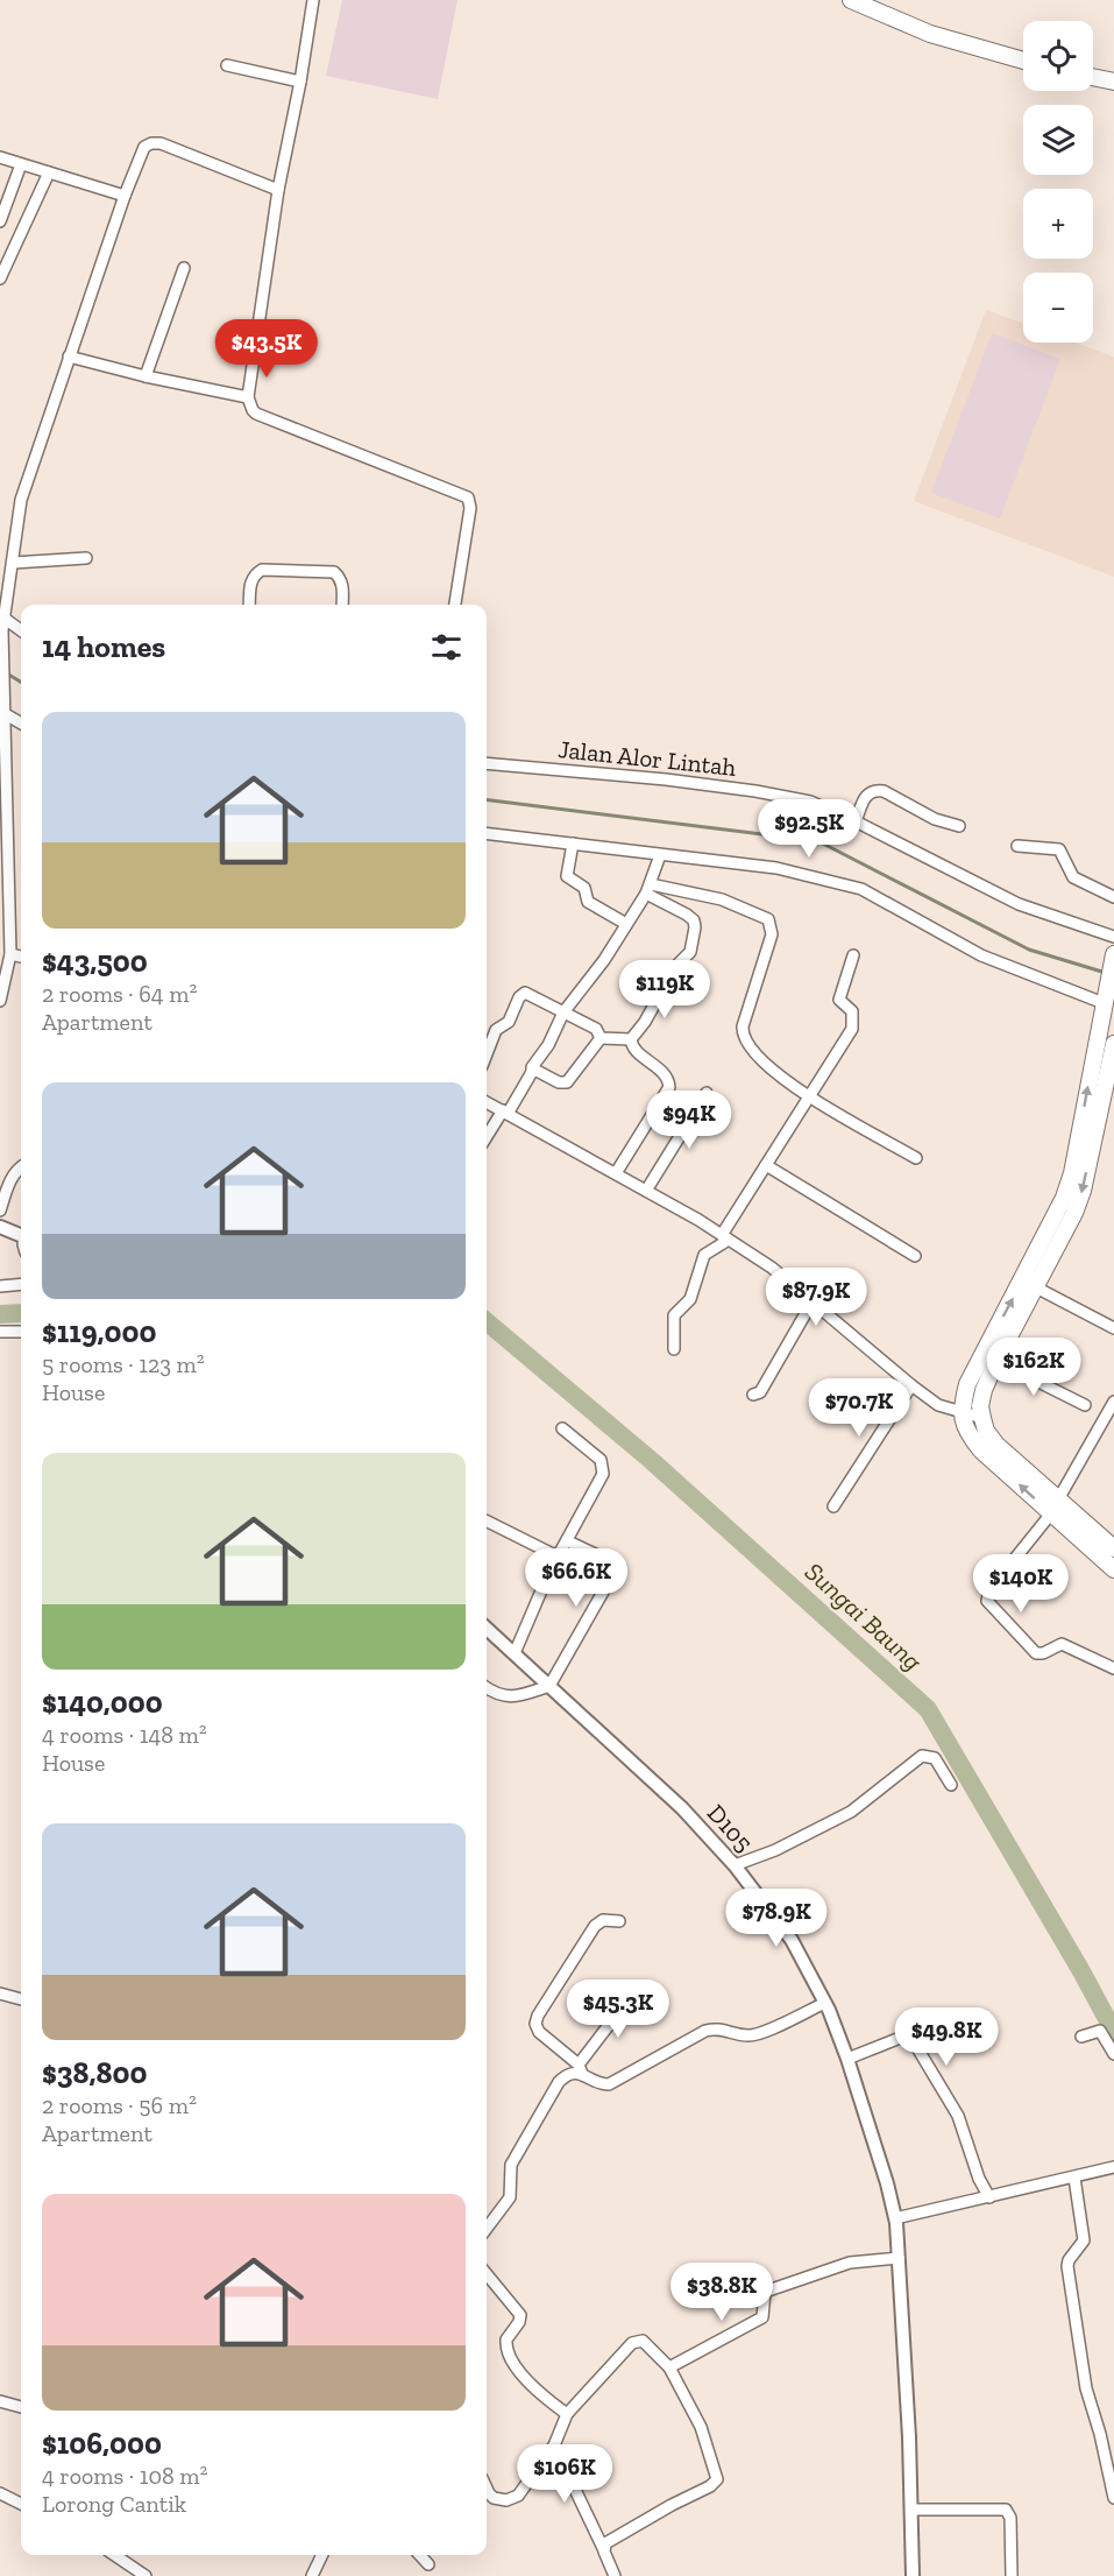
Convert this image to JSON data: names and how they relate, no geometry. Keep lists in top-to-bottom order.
{
  "streets": {
    "street": ["Jalan Alor Lintah", "D105"]
  },
  "water": ["Sungai Baung"],
  "page": {
    "map_buttons": ["+", "−"],
    "price": [
      "$43.5K",
      "$92.5K",
      "$119K",
      "$94K",
      "$87.9K",
      "$162K",
      "$70.7K",
      "$66.6K",
      "$140K",
      "$78.9K",
      "$45.3K",
      "$49.8K",
      "$38.8K",
      "$106K"
    ],
    "heading": "14 homes",
    "list": [
      {
        "name": "$43,500",
        "note": "2 rooms · 64 m² · Apartment"
      },
      {
        "name": "$119,000",
        "note": "5 rooms · 123 m² · House"
      },
      {
        "name": "$140,000",
        "note": "4 rooms · 148 m² · House"
      },
      {
        "name": "$38,800",
        "note": "2 rooms · 56 m² · Apartment"
      },
      {
        "name": "$106,000",
        "note": "4 rooms · 108 m² · Lorong Cantik"
      }
    ]
  }
}
